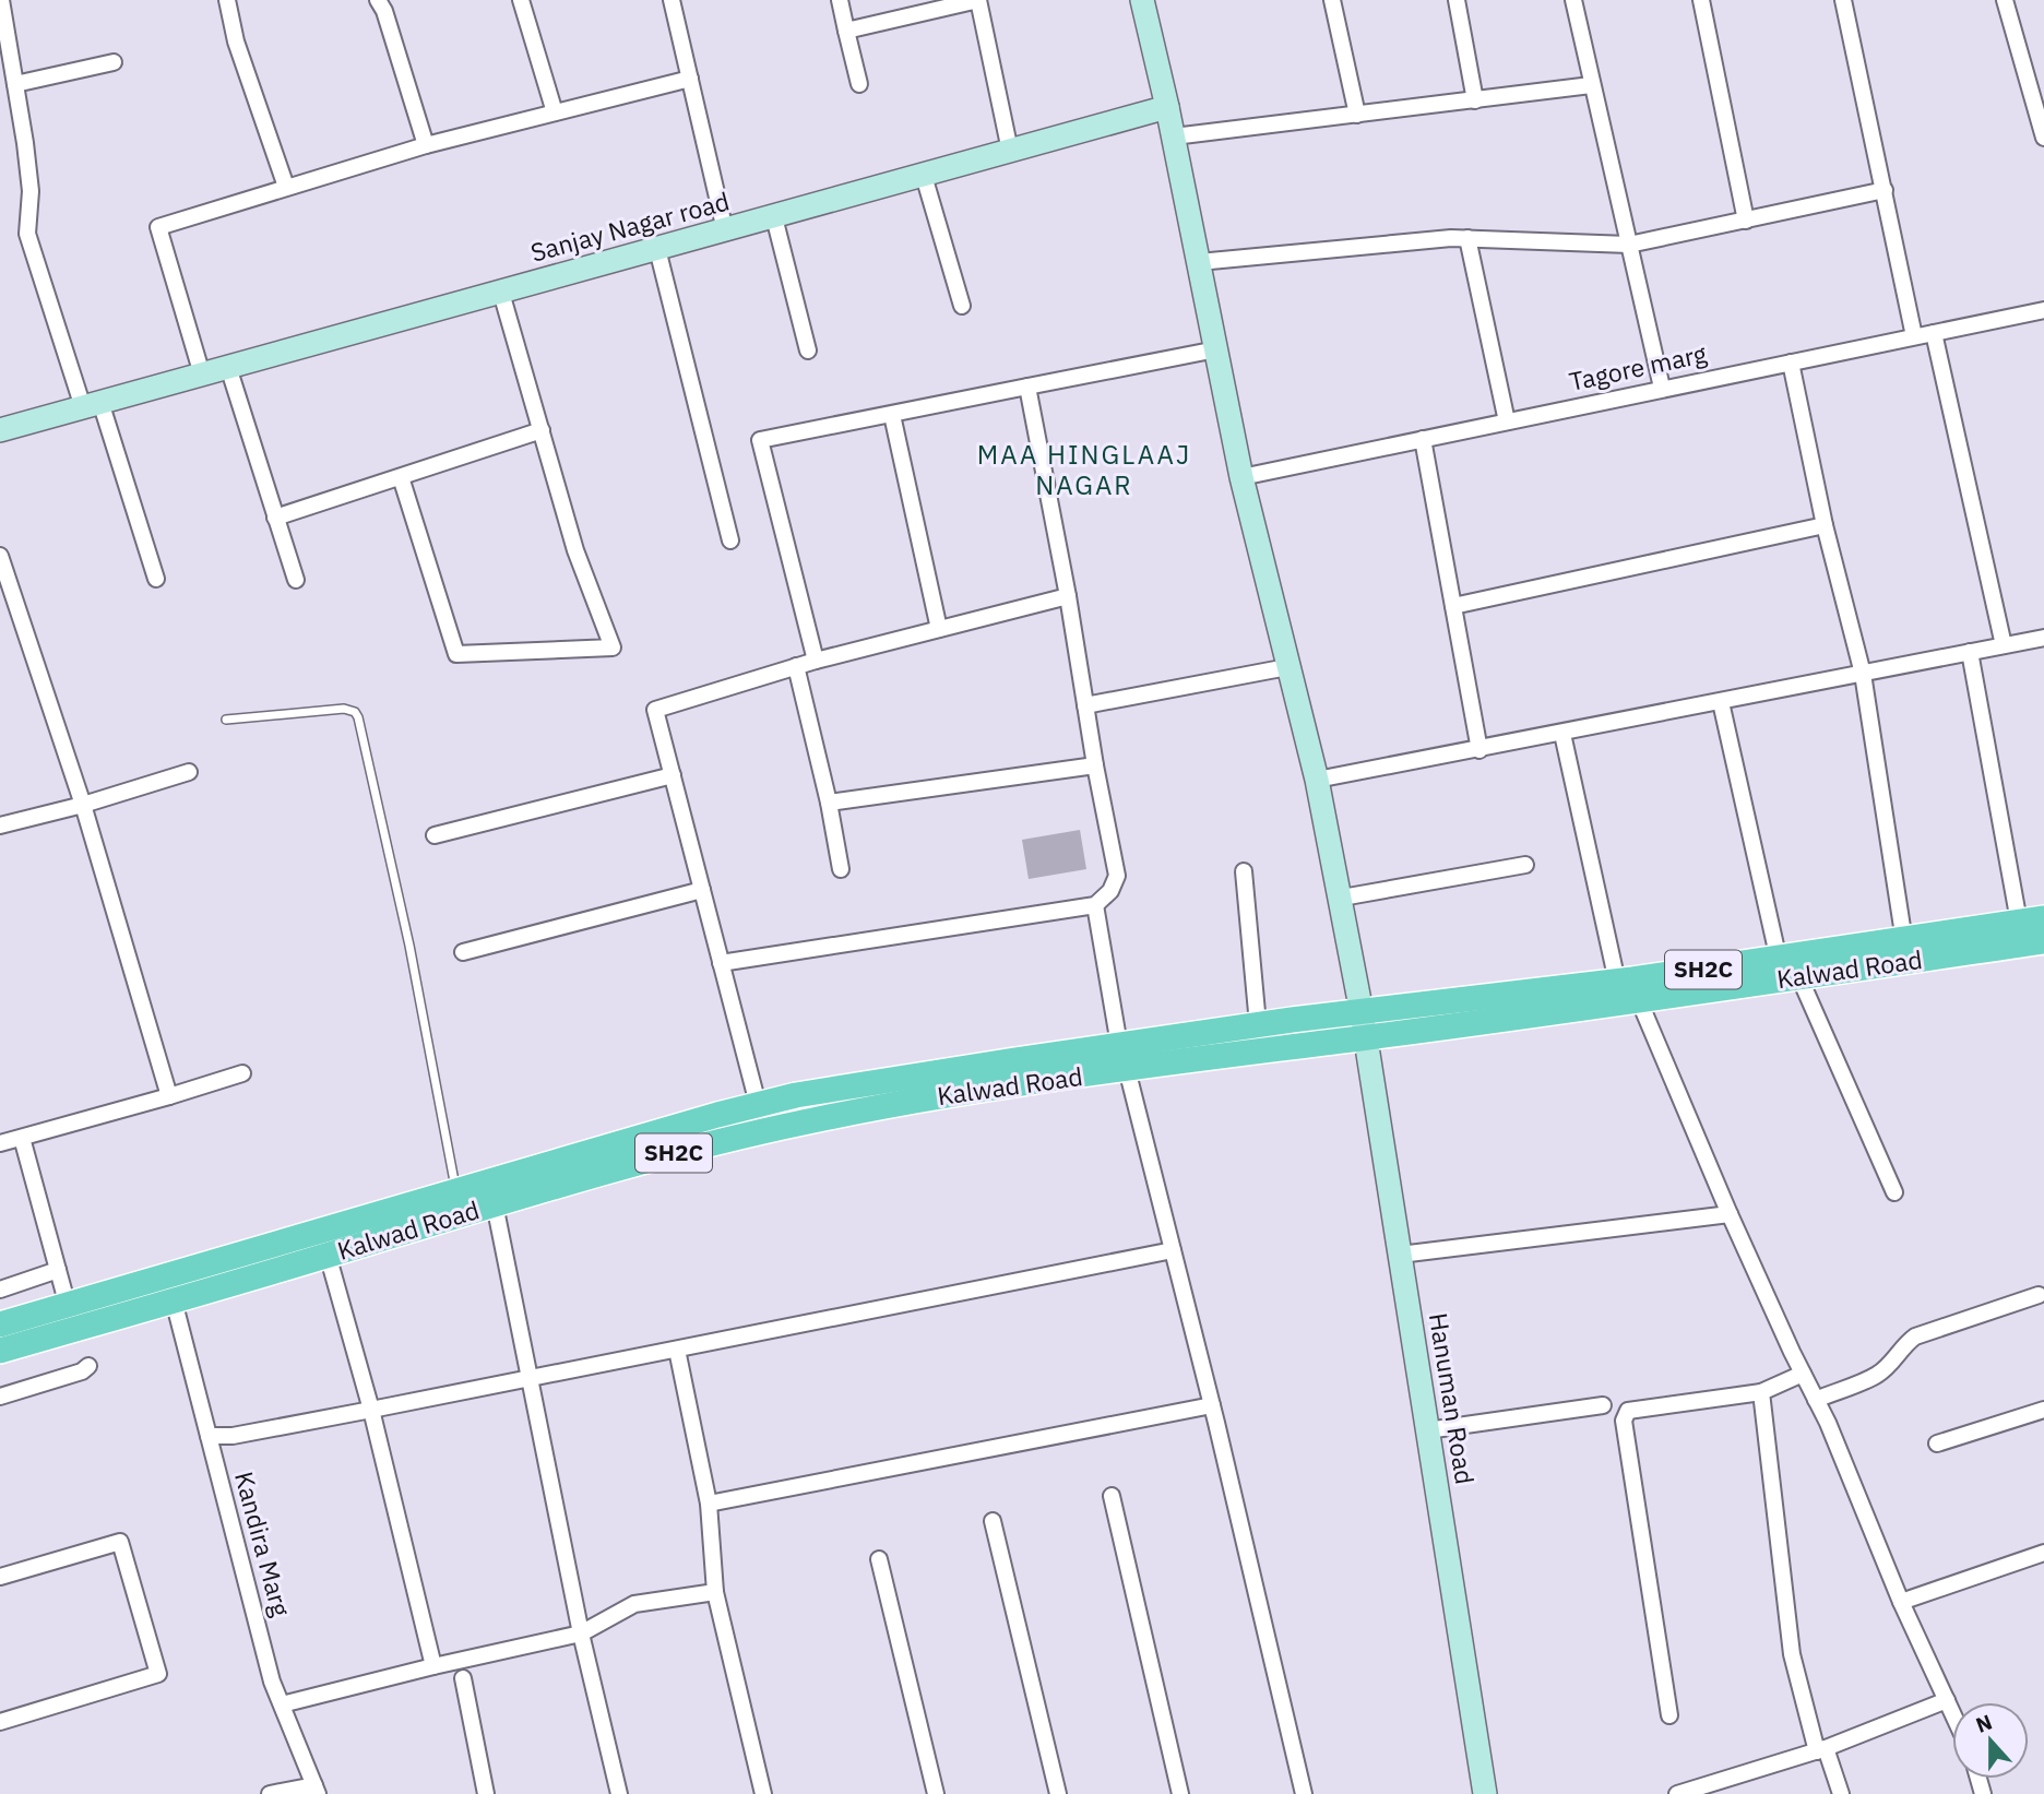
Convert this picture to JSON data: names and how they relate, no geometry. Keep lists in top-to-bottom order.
{
  "streets": {
    "main road": ["SH2C", "Kalwad Road"],
    "street": [
      "Sanjay Nagar road",
      "Tagore marg",
      "Hanuman Road",
      "Kandira Marg"
    ]
  },
  "crossings": [
    ["Sanjay Nagar road", "Hanuman Road"],
    ["Tagore marg", "Hanuman Road"],
    ["Kalwad Road", "Hanuman Road"],
    ["Kalwad Road", "Kandira Marg"]
  ],
  "districts": ["MAA HINGLAAJ NAGAR"],
  "north": "top"
}
